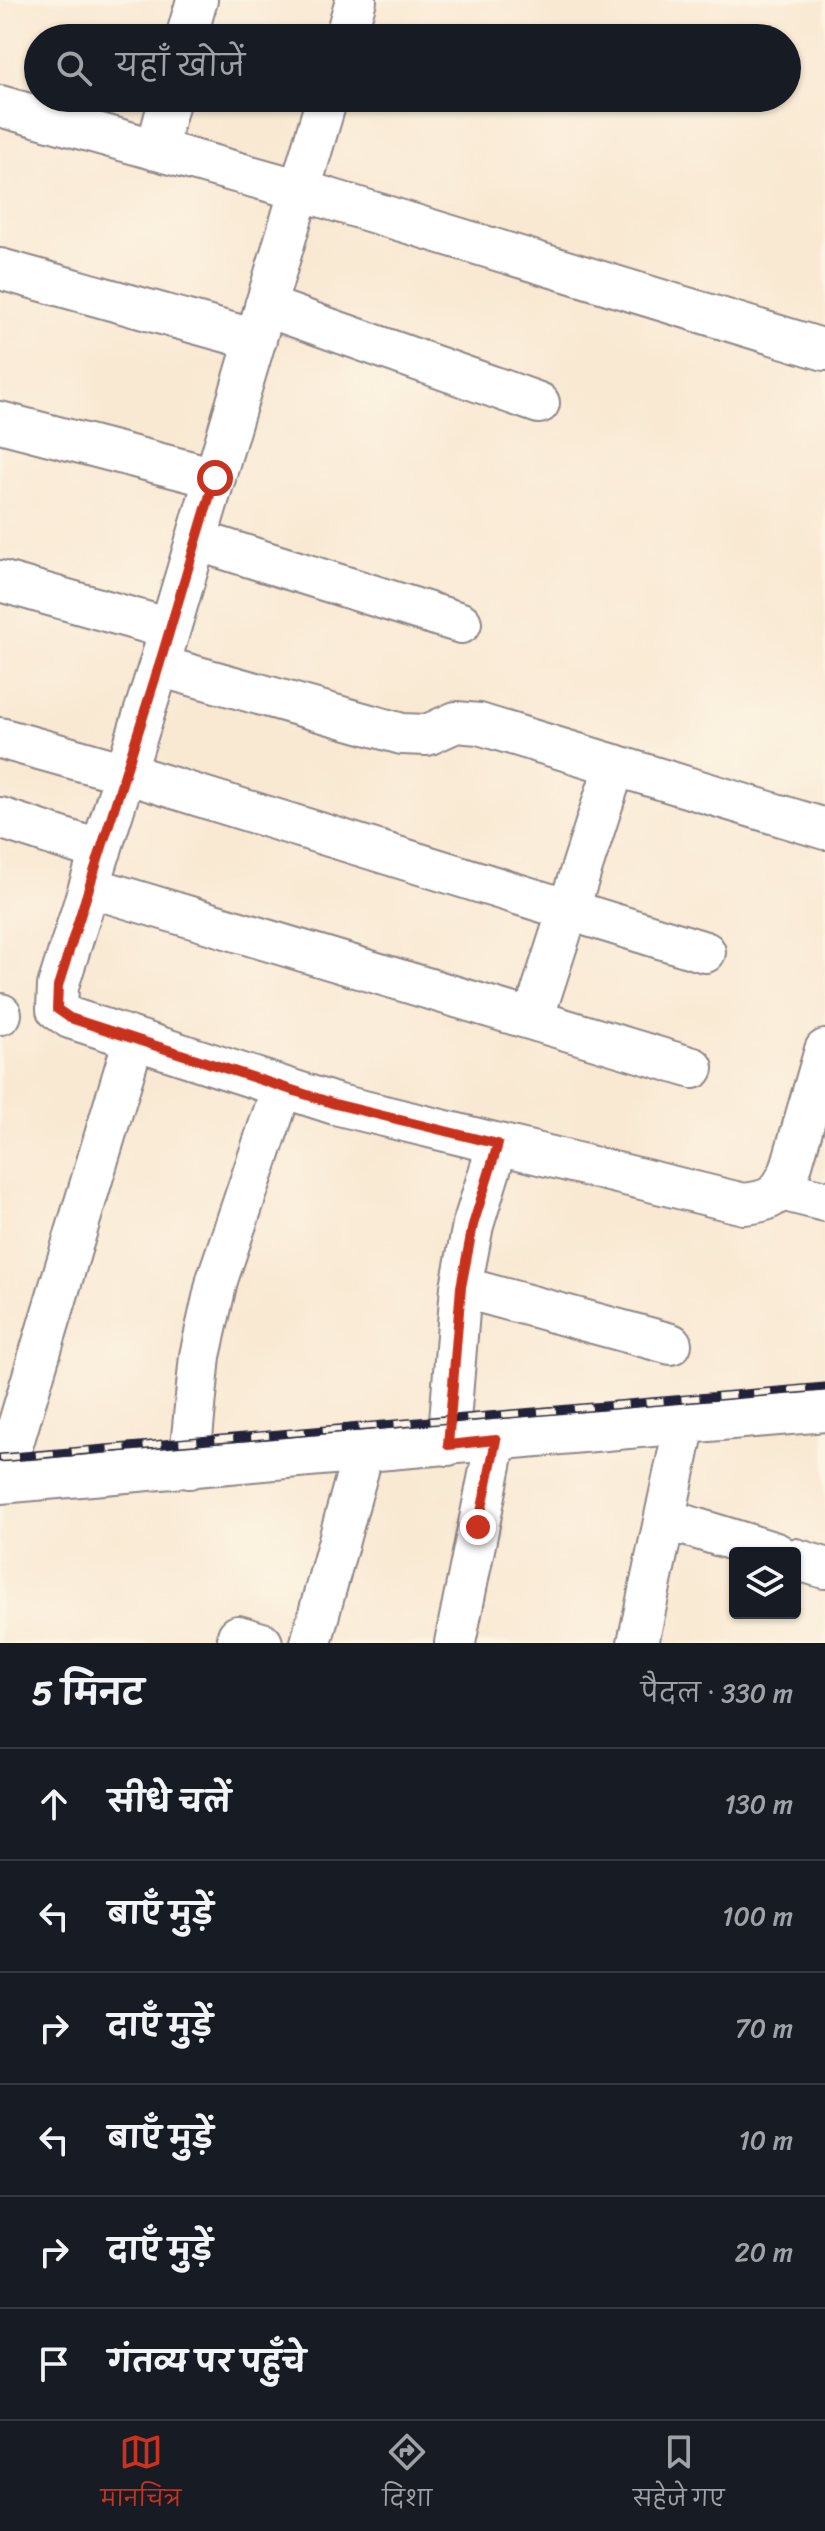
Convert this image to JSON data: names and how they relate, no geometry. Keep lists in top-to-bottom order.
{
  "page": {
    "search": "यहाँ खोजें",
    "heading": ["5 मिनट", "पैदल · 330 m"],
    "list": [
      ["सीधे चलें", "130 m"],
      ["बाएँ मुड़ें", "100 m"],
      ["दाएँ मुड़ें", "70 m"],
      ["बाएँ मुड़ें", "10 m"],
      ["दाएँ मुड़ें", "20 m"],
      "गंतव्य पर पहुँचे"
    ],
    "nav": ["मानचित्र", "दिशा", "सहेजे गए"]
  }
}
